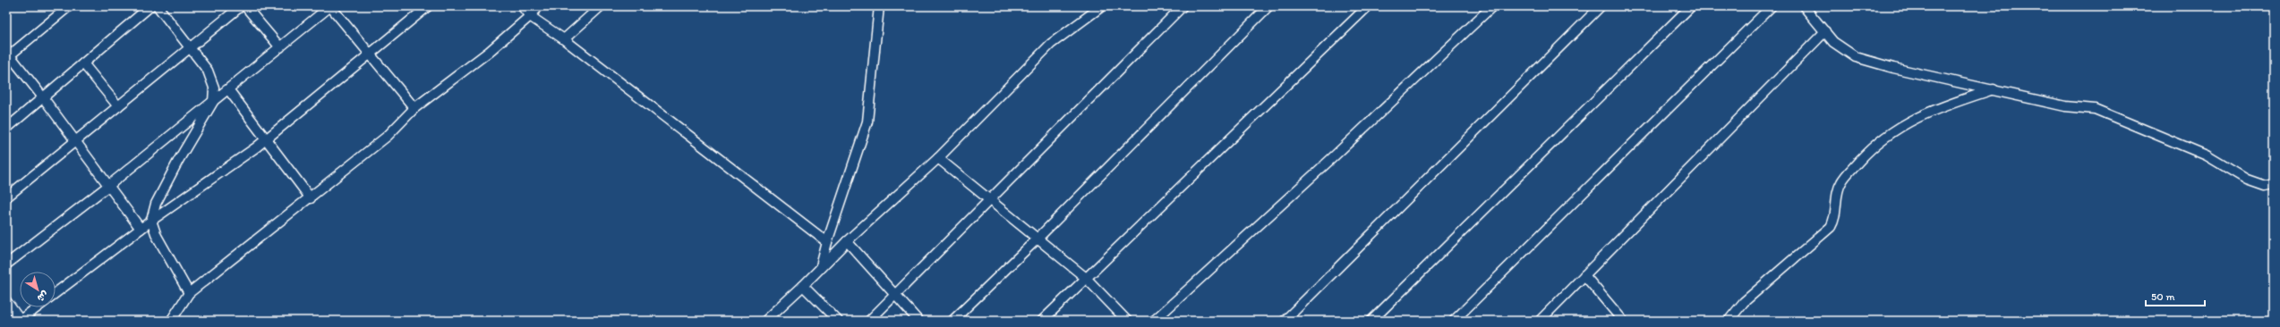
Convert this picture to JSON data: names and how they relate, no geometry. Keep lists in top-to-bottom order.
{
  "scale_bar": "50 m",
  "north": "bottom right"
}
